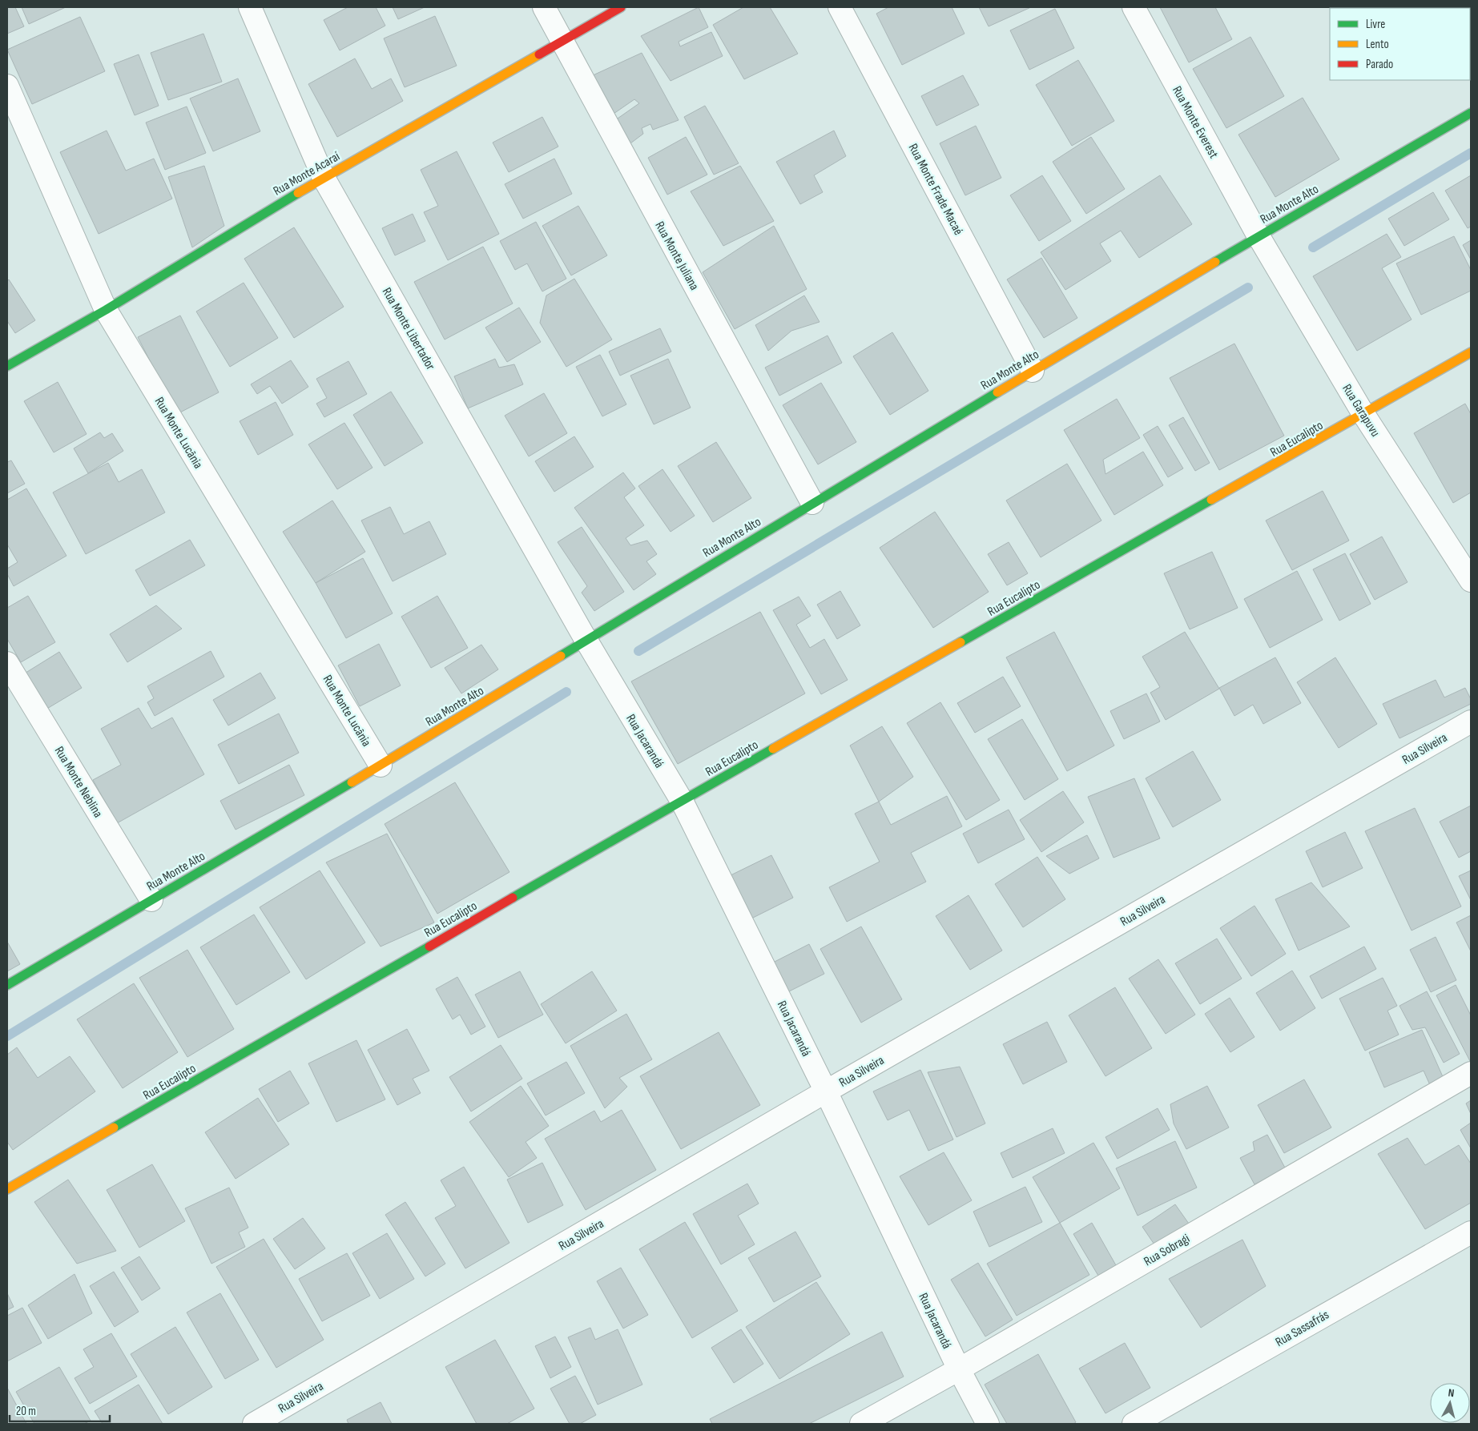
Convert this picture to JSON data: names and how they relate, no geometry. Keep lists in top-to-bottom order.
{
  "streets": {
    "street": [
      "Rua Monte Everest",
      "Rua Monte Acaraí",
      "Rua Monte Frade Macaé",
      "Rua Monte Alto",
      "Rua Monte Juliana",
      "Rua Monte Libertador",
      "Rua Garapuvu",
      "Rua Monte Lucânia",
      "Rua Eucalipto",
      "Rua Jacarandá",
      "Rua Silveira",
      "Rua Monte Neblina",
      "Rua Sobragi",
      "Rua Sassafrás"
    ]
  },
  "crossings": [
    ["Rua Monte Everest", "Rua Monte Alto"],
    ["Rua Monte Everest", "Rua Garapuvu"],
    ["Rua Monte Acaraí", "Rua Monte Juliana"],
    ["Rua Monte Acaraí", "Rua Monte Libertador"],
    ["Rua Monte Acaraí", "Rua Monte Lucânia"],
    ["Rua Monte Frade Macaé", "Rua Monte Alto"],
    ["Rua Monte Alto", "Rua Monte Juliana"],
    ["Rua Monte Alto", "Rua Monte Libertador"],
    ["Rua Monte Alto", "Rua Garapuvu"],
    ["Rua Monte Alto", "Rua Monte Lucânia"],
    ["Rua Monte Alto", "Rua Jacarandá"],
    ["Rua Monte Alto", "Rua Monte Neblina"],
    ["Rua Monte Libertador", "Rua Jacarandá"],
    ["Rua Garapuvu", "Rua Eucalipto"],
    ["Rua Eucalipto", "Rua Jacarandá"],
    ["Rua Jacarandá", "Rua Silveira"],
    ["Rua Jacarandá", "Rua Sobragi"]
  ],
  "legend": ["Livre", "Lento", "Parado"],
  "scale_bar": "20 m",
  "north": "top"
}
